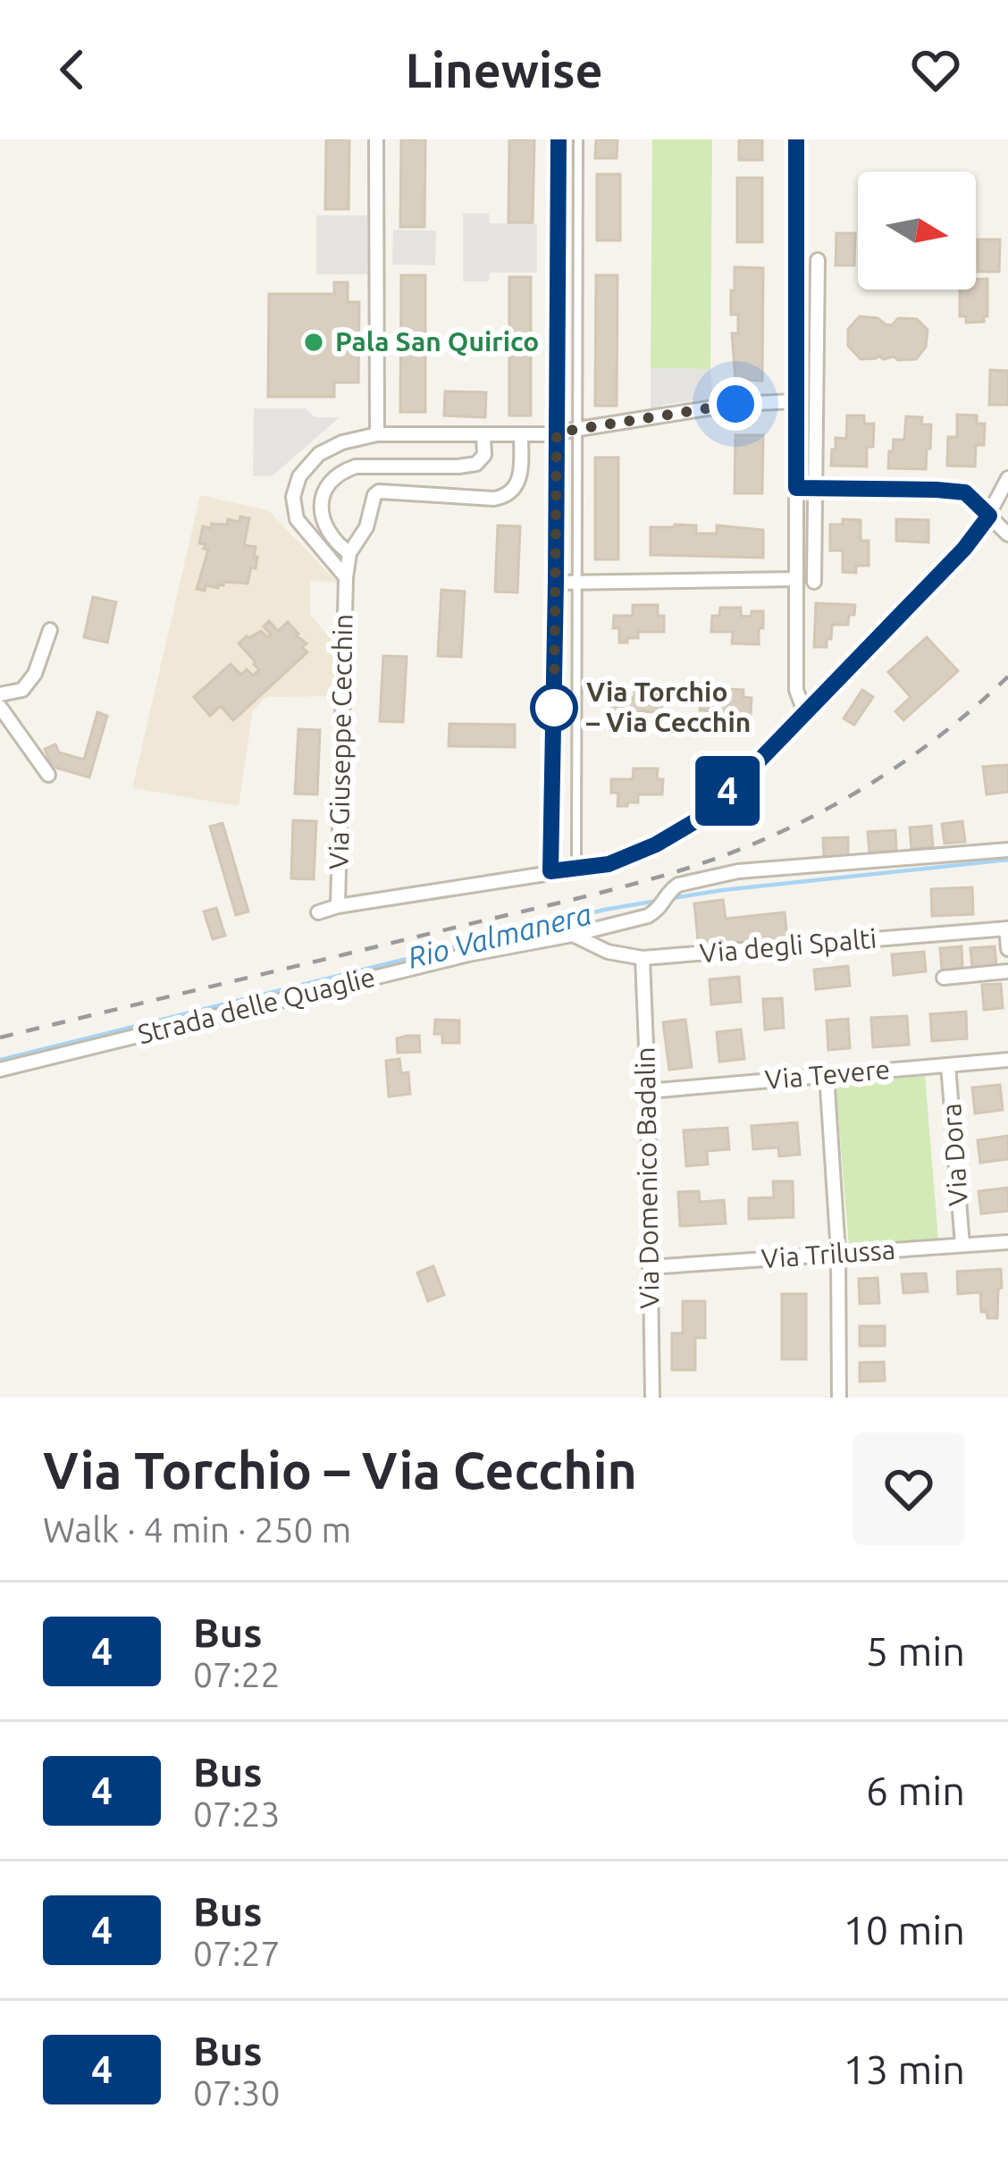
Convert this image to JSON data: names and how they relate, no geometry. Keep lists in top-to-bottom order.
{
  "streets": {
    "street": [
      "Via Giuseppe Cecchin",
      "Via degli Spalti",
      "Strada delle Quaglie",
      "Via Tevere",
      "Via Dora",
      "Via Domenico Badalin",
      "Via Trilussa"
    ]
  },
  "crossings": [
    ["Via degli Spalti", "Strada delle Quaglie"],
    ["Via degli Spalti", "Via Domenico Badalin"],
    ["Via Tevere", "Via Dora"],
    ["Via Tevere", "Via Domenico Badalin"],
    ["Via Dora", "Via Trilussa"],
    ["Via Domenico Badalin", "Via Trilussa"]
  ],
  "water": ["Rio Valmanera"],
  "places": ["Pala San Quirico", "Via Torchio – Via Cecchin"],
  "lines": ["bus line 4"],
  "north": "right",
  "page": {
    "header": "Linewise",
    "on_map": "4",
    "heading": ["Via Torchio – Via Cecchin", "Walk · 4 min · 250 m"],
    "list": [
      {
        "mark": "4",
        "name": "Bus",
        "note": "07:22",
        "value": "5 min"
      },
      {
        "mark": "4",
        "name": "Bus",
        "note": "07:23",
        "value": "6 min"
      },
      {
        "mark": "4",
        "name": "Bus",
        "note": "07:27",
        "value": "10 min"
      },
      {
        "mark": "4",
        "name": "Bus",
        "note": "07:30",
        "value": "13 min"
      }
    ]
  }
}
